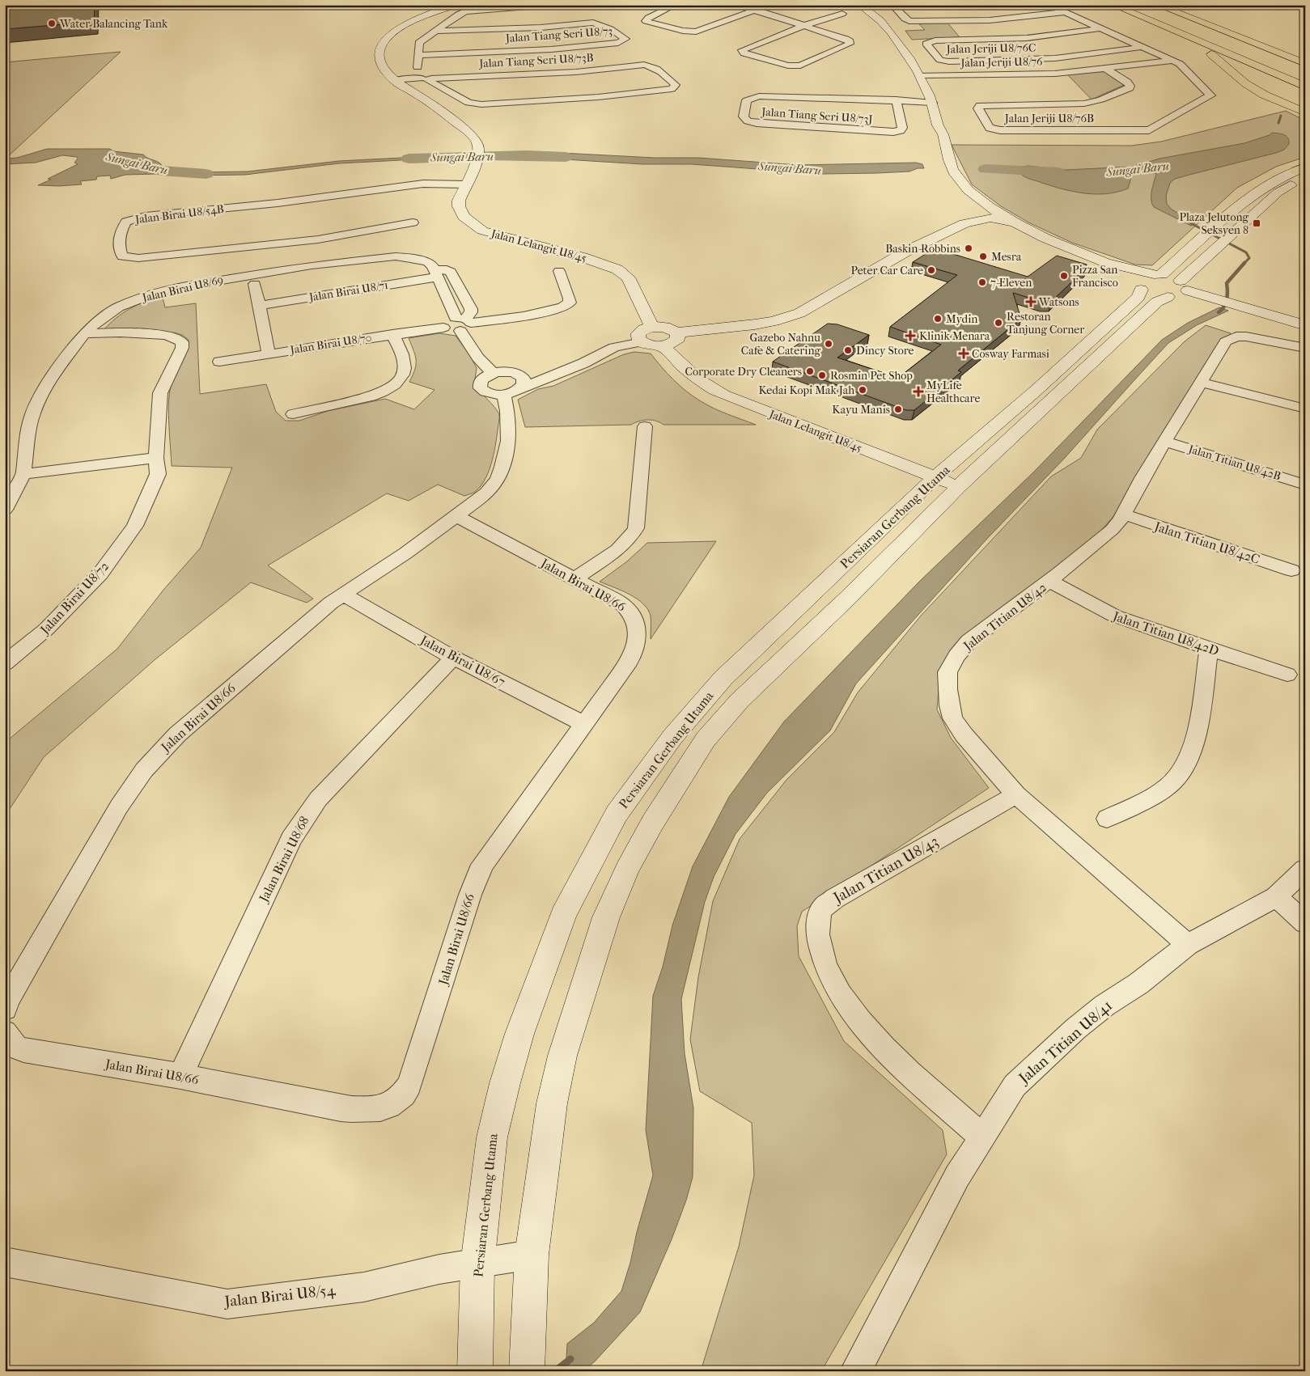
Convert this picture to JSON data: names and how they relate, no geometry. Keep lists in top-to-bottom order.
{
  "streets": {
    "street": [
      "Jalan Tiang Seri U8/73",
      "Jalan Jeriji U8/76C",
      "Jalan Tiang Seri U8/73B",
      "Jalan Jeriji U8/76",
      "Jalan Tiang Seri U8/73J",
      "Jalan Jeriji U8/76B",
      "Jalan Birai U8/54B",
      "Jalan Lelangit U8/45",
      "Jalan Birai U8/69",
      "Jalan Birai U8/71",
      "Jalan Birai U8/70",
      "Jalan Titian U8/42B",
      "Persiaran Gerbang Utama",
      "Jalan Titian U8/42C",
      "Jalan Birai U8/66",
      "Jalan Birai U8/72",
      "Jalan Titian U8/42",
      "Jalan Titian U8/42D",
      "Jalan Birai U8/67",
      "Jalan Birai U8/68",
      "Jalan Titian U8/43",
      "Jalan Titian U8/41",
      "Jalan Birai U8/54"
    ]
  },
  "crossings": [
    ["Jalan Tiang Seri U8/73B", "Jalan Lelangit U8/45"],
    ["Jalan Jeriji U8/76", "Jalan Jeriji U8/76B"],
    ["Jalan Birai U8/54B", "Jalan Lelangit U8/45"],
    ["Jalan Lelangit U8/45", "Persiaran Gerbang Utama"],
    ["Jalan Birai U8/69", "Jalan Birai U8/71"],
    ["Jalan Birai U8/69", "Jalan Birai U8/70"],
    ["Jalan Birai U8/69", "Jalan Birai U8/72"],
    ["Jalan Titian U8/42B", "Jalan Titian U8/42"],
    ["Persiaran Gerbang Utama", "Jalan Birai U8/54"],
    ["Jalan Titian U8/42C", "Jalan Titian U8/42"],
    ["Jalan Birai U8/66", "Jalan Birai U8/67"],
    ["Jalan Birai U8/66", "Jalan Birai U8/68"],
    ["Jalan Titian U8/42", "Jalan Titian U8/42D"],
    ["Jalan Titian U8/42", "Jalan Titian U8/43"],
    ["Jalan Titian U8/42", "Jalan Titian U8/41"],
    ["Jalan Birai U8/67", "Jalan Birai U8/68"],
    ["Jalan Titian U8/43", "Jalan Titian U8/41"]
  ],
  "water": ["Sungai Baru"],
  "places": {
    "other": [
      "Water Balancing Tank",
      "Baskin-Robbins",
      "Mesra",
      "Peter Car Care",
      "Pizza San Francisco",
      "7-Eleven",
      "Mydin",
      "Restoran Tanjung Corner",
      "Gazebo Nahnu Cafe & Catering",
      "Dincy Store",
      "Corporate Dry Cleaners",
      "Rosmin Pet Shop",
      "Kedai Kopi Mak Jah",
      "Kayu Manis"
    ],
    "transit": ["Plaza Jelutong Seksyen 8"],
    "health": [
      "Watsons",
      "Klinik Menara",
      "Cosway Farmasi",
      "MyLife Healthcare"
    ]
  }
}
